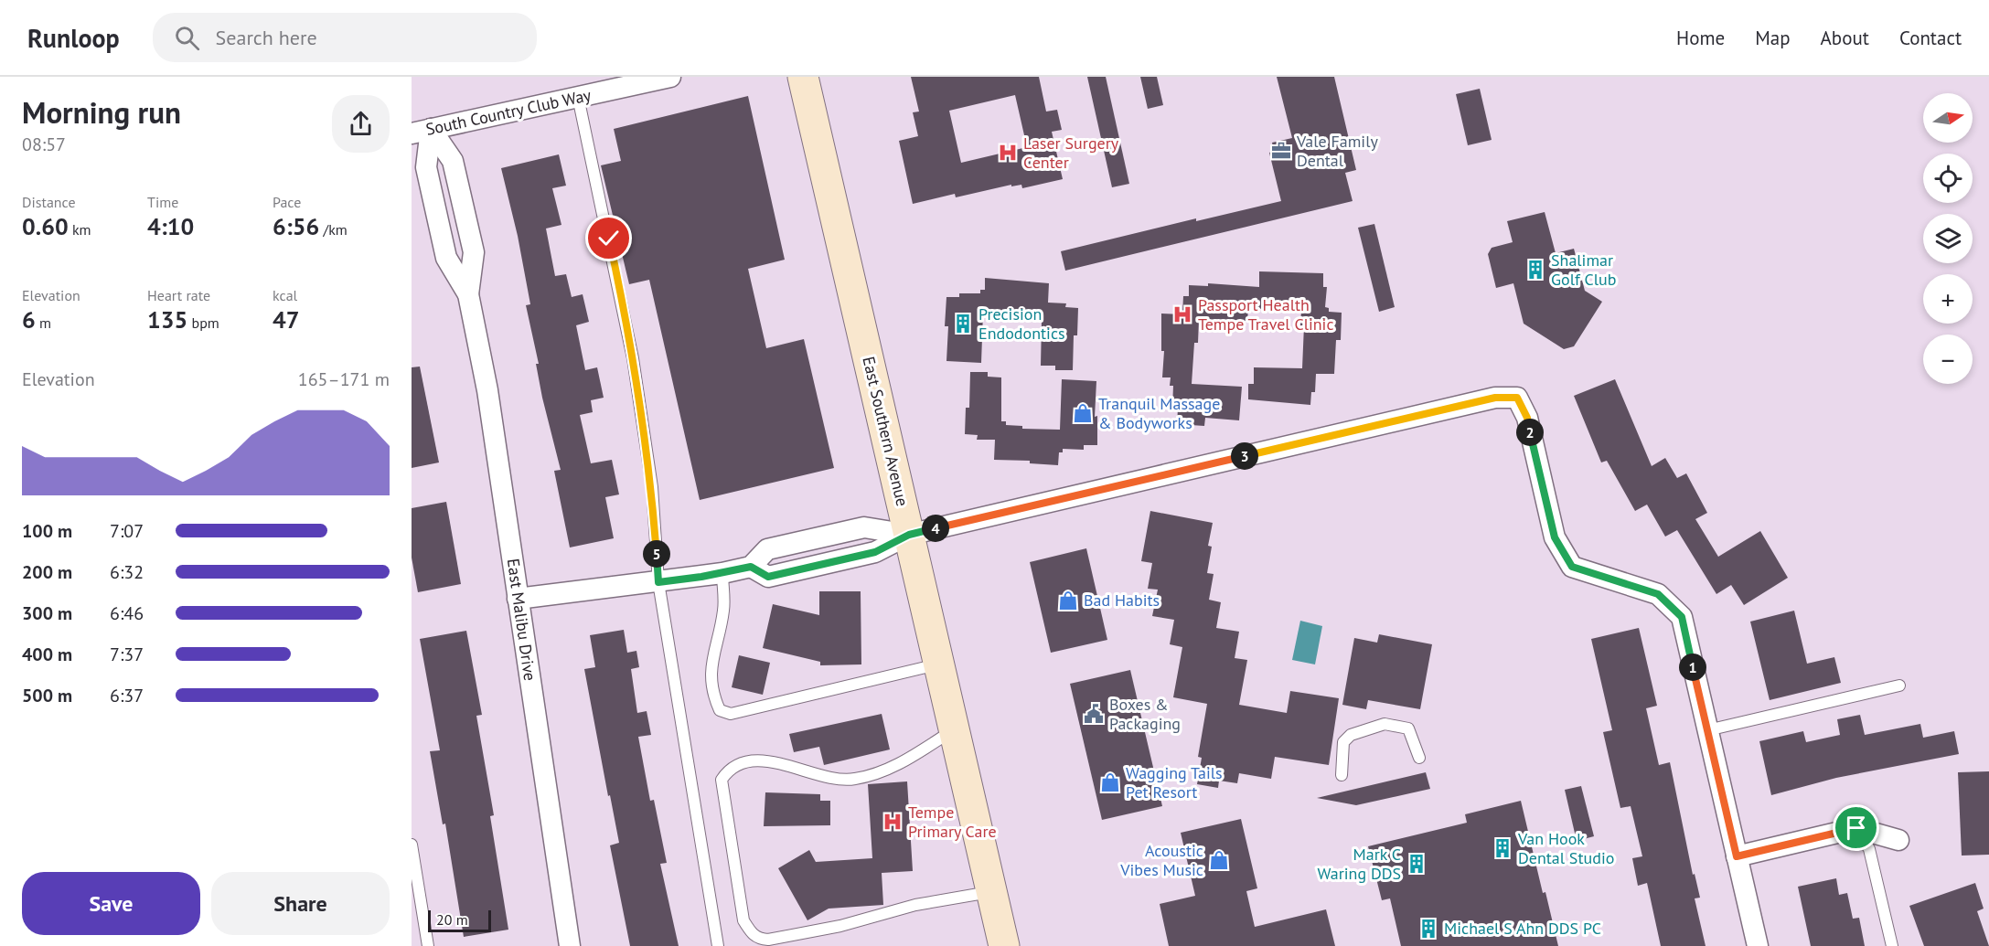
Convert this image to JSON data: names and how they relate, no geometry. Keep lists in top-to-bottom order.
{
  "streets": {
    "main road": ["East Southern Avenue"],
    "street": ["South Country Club Way", "East Malibu Drive"]
  },
  "crossings": [
    ["South Country Club Way", "East Malibu Drive"]
  ],
  "places": {
    "office": ["Vale Family Dental"],
    "hospital": ["Laser Surgery Center", "Passport Health Tempe Travel Clinic", "Tempe Primary Care"],
    "building": [
      "Shalimar Golf Club",
      "Precision Endodontics",
      "Van Hook Dental Studio",
      "Mark C Waring DDS",
      "Michael S Ahn DDS PC"
    ],
    "shop": [
      "Tranquil Massage & Bodyworks",
      "Bad Habits",
      "Wagging Tails Pet Resort",
      "Acoustic Vibes Music"
    ],
    "public building": ["Boxes & Packaging"]
  },
  "scale_bar": "20 m",
  "north": "right",
  "page": {
    "header": "Runloop",
    "search": "Search here",
    "nav": [
      "Home",
      "Map",
      "About",
      "Contact"
    ],
    "heading": ["Morning run", "08:57"],
    "map_buttons": ["+", "−"],
    "stats": [
      ["Distance", "0.60 km"],
      ["Time", "4:10"],
      ["Pace", "6:56 /km"],
      ["Elevation", "6 m"],
      ["Heart rate", "135 bpm"],
      ["kcal", "47"]
    ],
    "chart": ["Elevation", "165–171 m"],
    "pins": [
      "2",
      "3",
      "4",
      "5",
      "1"
    ],
    "list": [
      {
        "name": "100 m",
        "note": "7:07"
      },
      {
        "name": "200 m",
        "note": "6:32"
      },
      {
        "name": "300 m",
        "note": "6:46"
      },
      {
        "name": "400 m",
        "note": "7:37"
      },
      {
        "name": "500 m",
        "note": "6:37"
      }
    ],
    "buttons": ["Save", "Share"],
    "scale": "20 m"
  }
}
